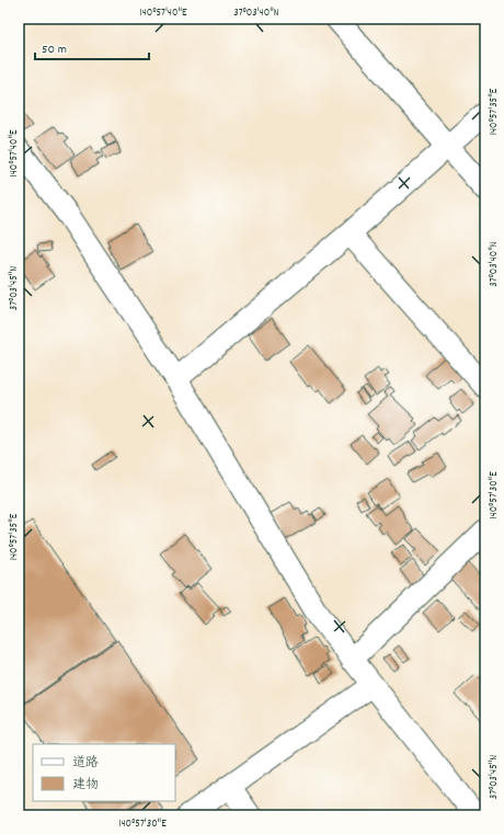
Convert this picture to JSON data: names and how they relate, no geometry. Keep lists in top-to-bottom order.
{
  "legend": ["道路", "建物"],
  "scale_bar": "50 m",
  "coordinates": [
    "140°57'40\"E",
    "37°03'40\"N",
    "140°57'35\"E",
    "37°03'45\"N",
    "140°57'30\"E"
  ]
}
